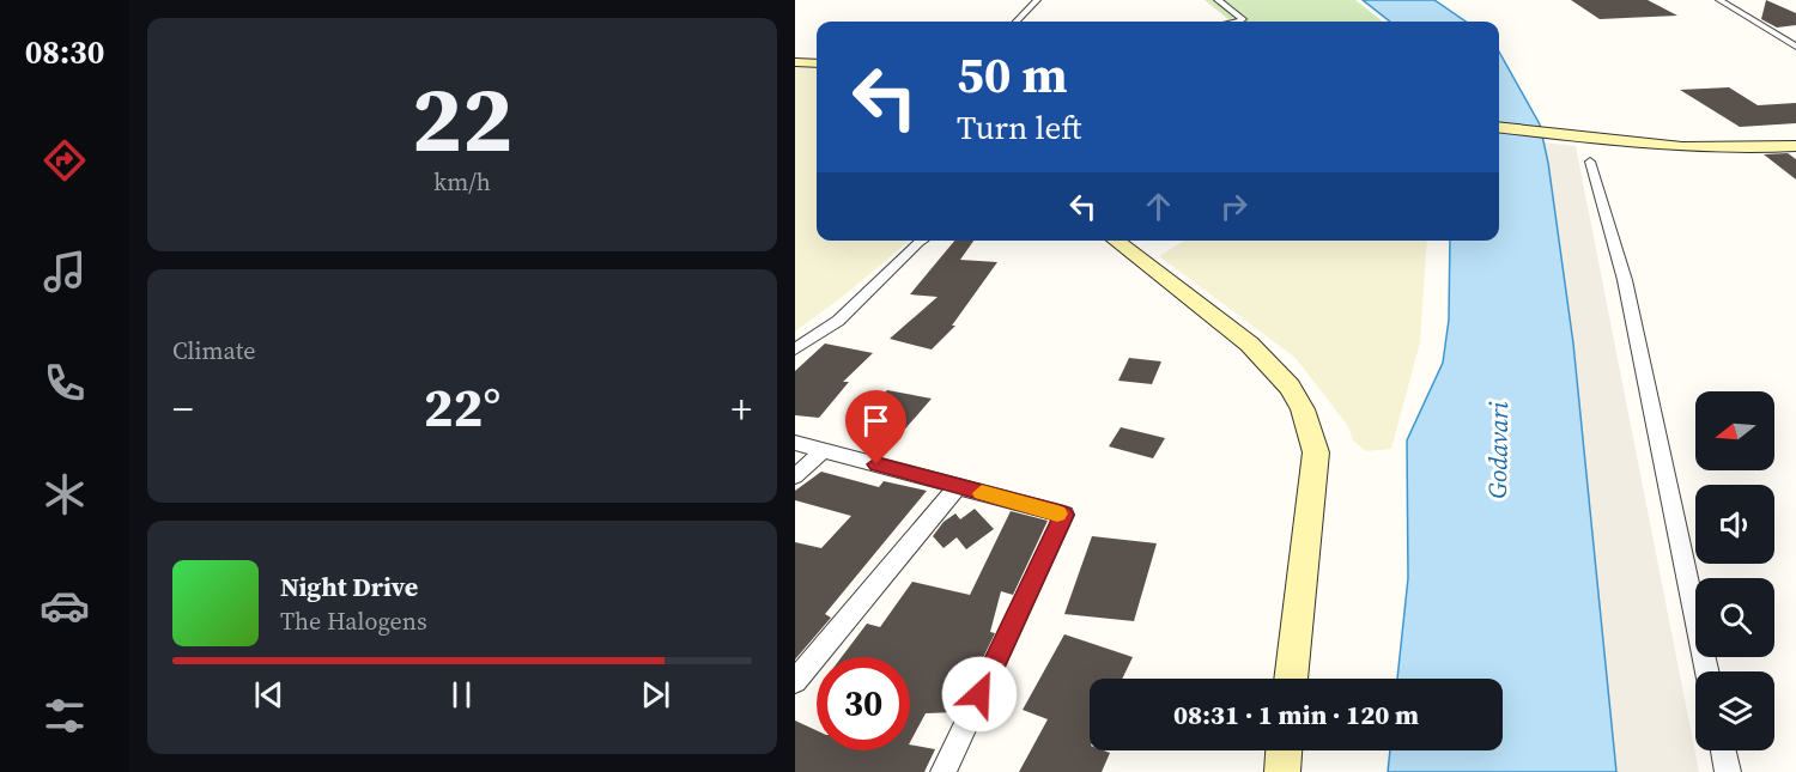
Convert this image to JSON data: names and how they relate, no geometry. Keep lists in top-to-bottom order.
{
  "water": ["Godavari"],
  "north": "left",
  "page": {
    "tabs": "08:30",
    "tile": [
      ["22", "km/h"],
      "Climate"
    ],
    "turn": ["50 m", "Turn left"],
    "heat": ["−", "22°", "+"],
    "song": ["Night Drive", "The Halogens"],
    "limit": "30",
    "trip": "08:31 · 1 min · 120 m"
  }
}
